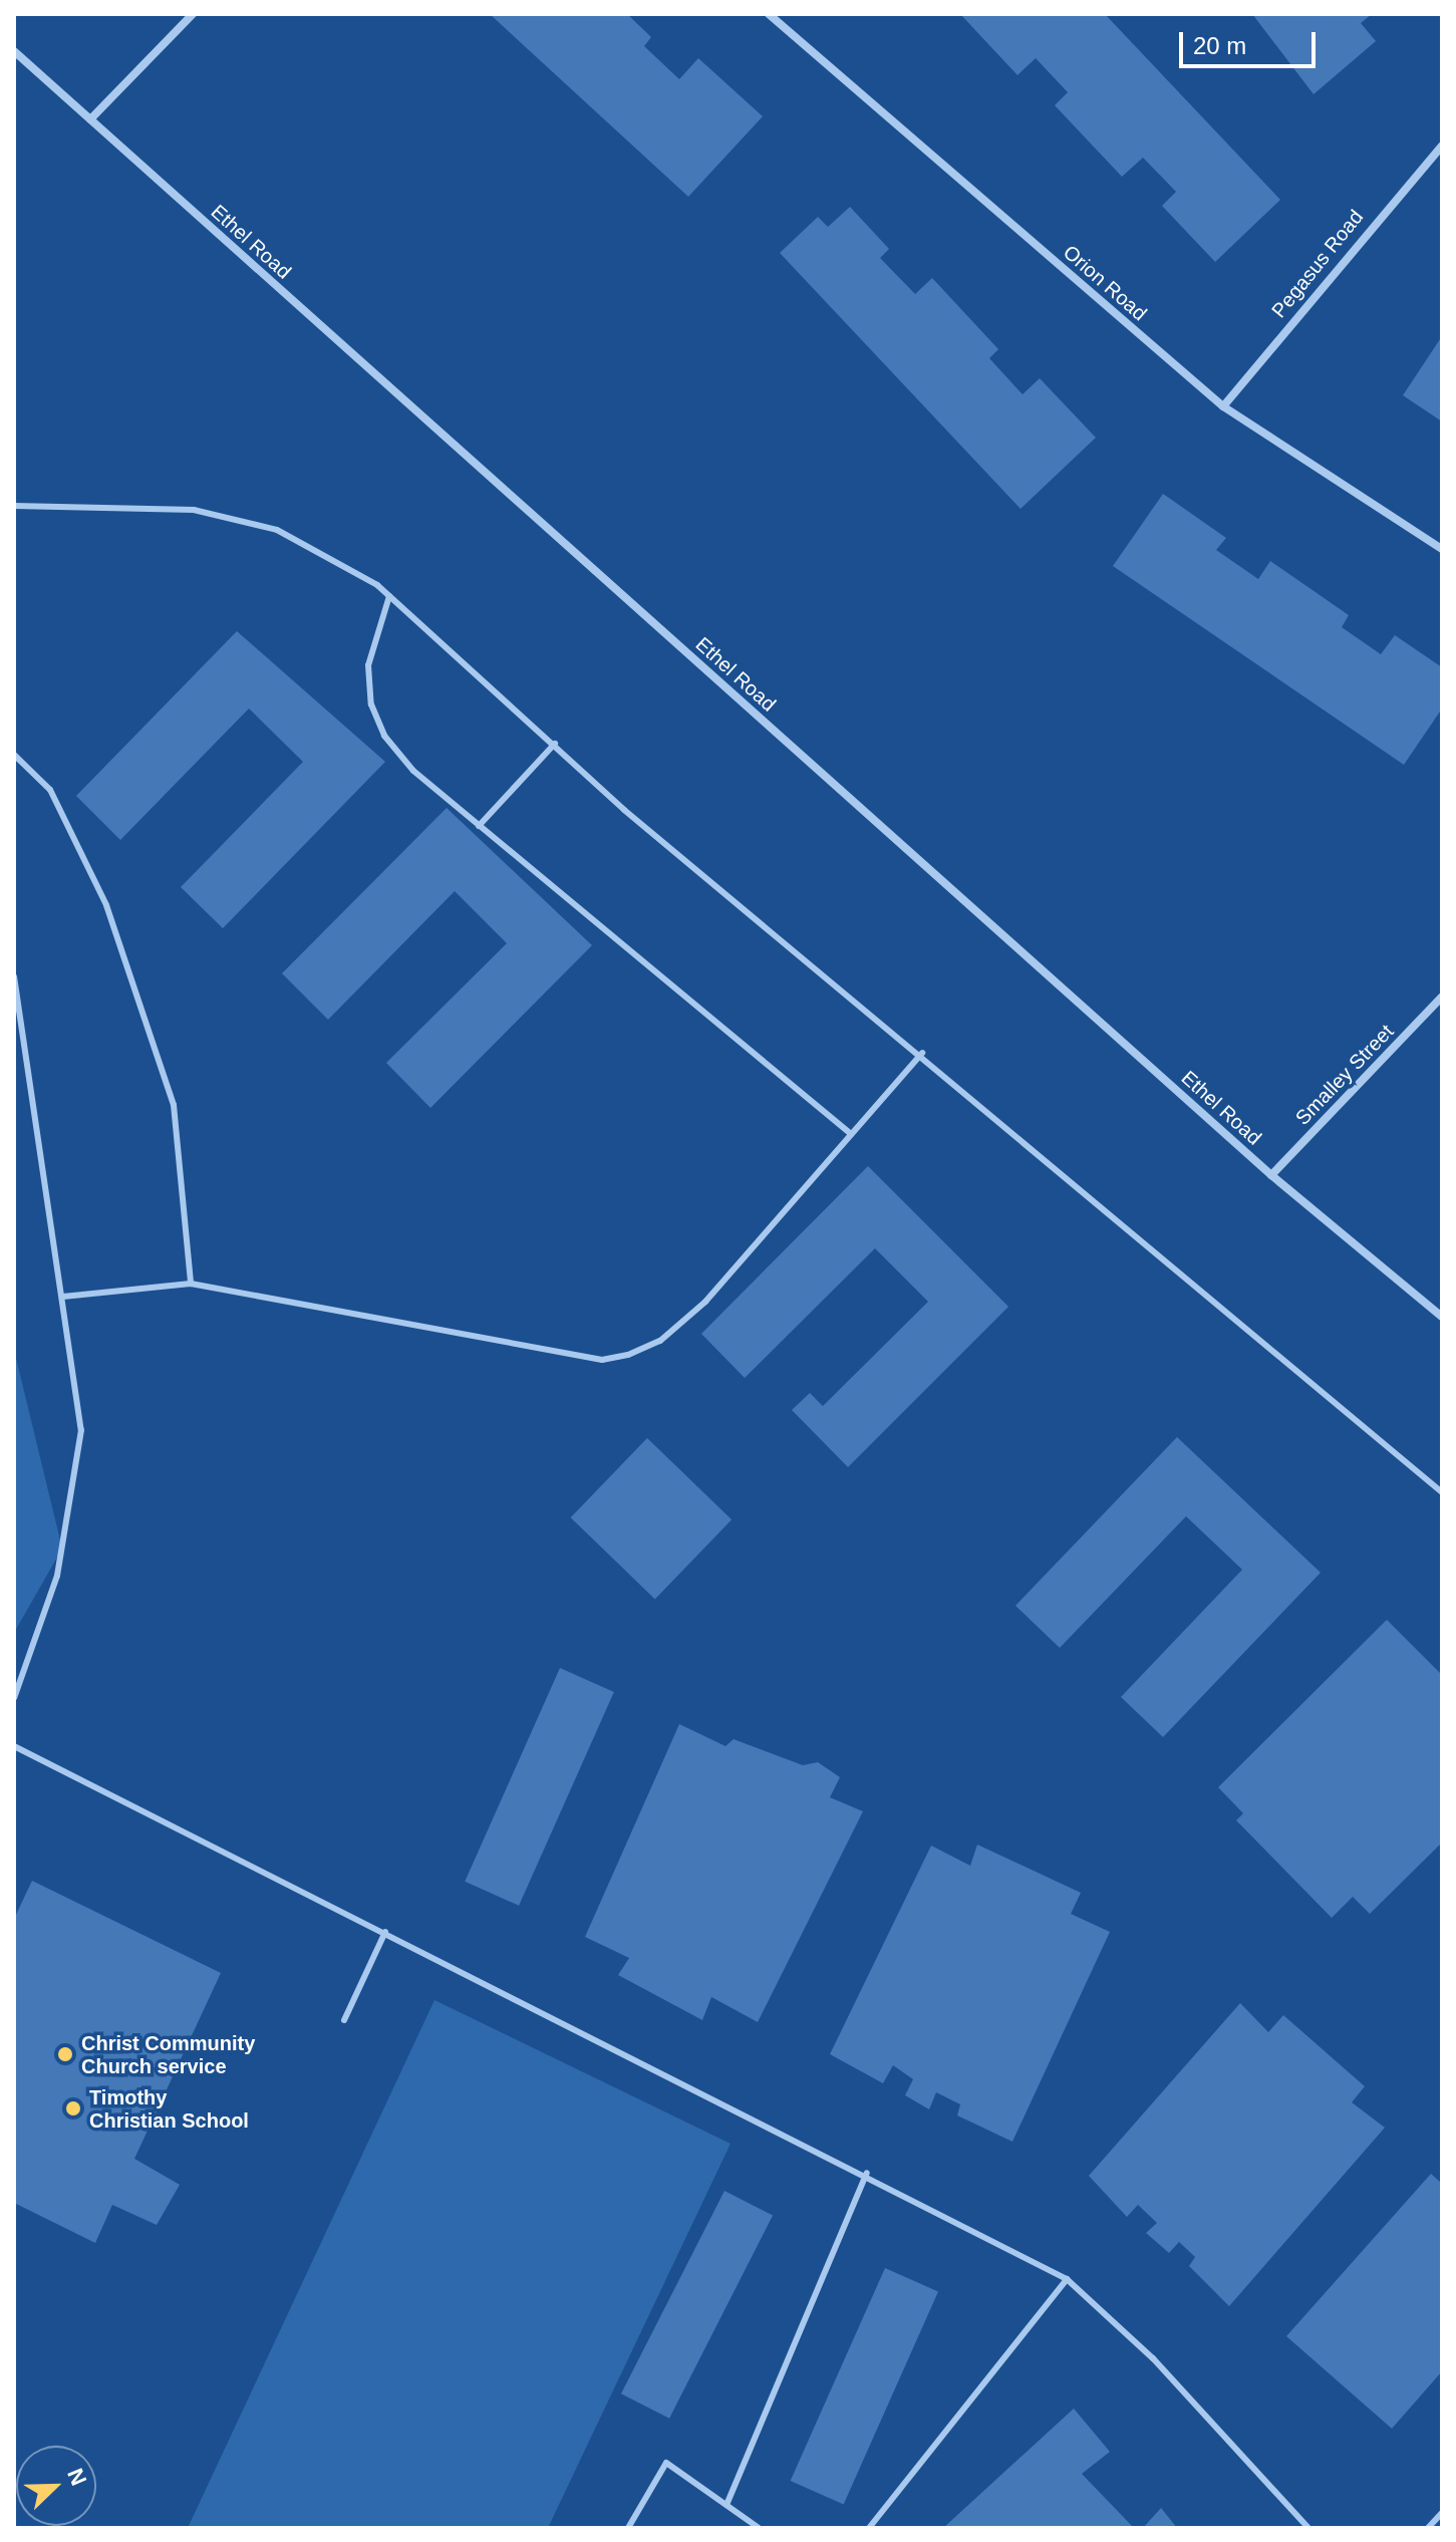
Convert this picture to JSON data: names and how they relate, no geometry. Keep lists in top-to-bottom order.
{
  "streets": {
    "street": [
      "Ethel Road",
      "Pegasus Road",
      "Orion Road",
      "Smalley Street"
    ]
  },
  "crossings": [
    ["Ethel Road", "Smalley Street"],
    ["Pegasus Road", "Orion Road"]
  ],
  "places": ["Christ Community Church service", "Timothy Christian School"],
  "scale_bar": "20 m",
  "north": "top right"
}
